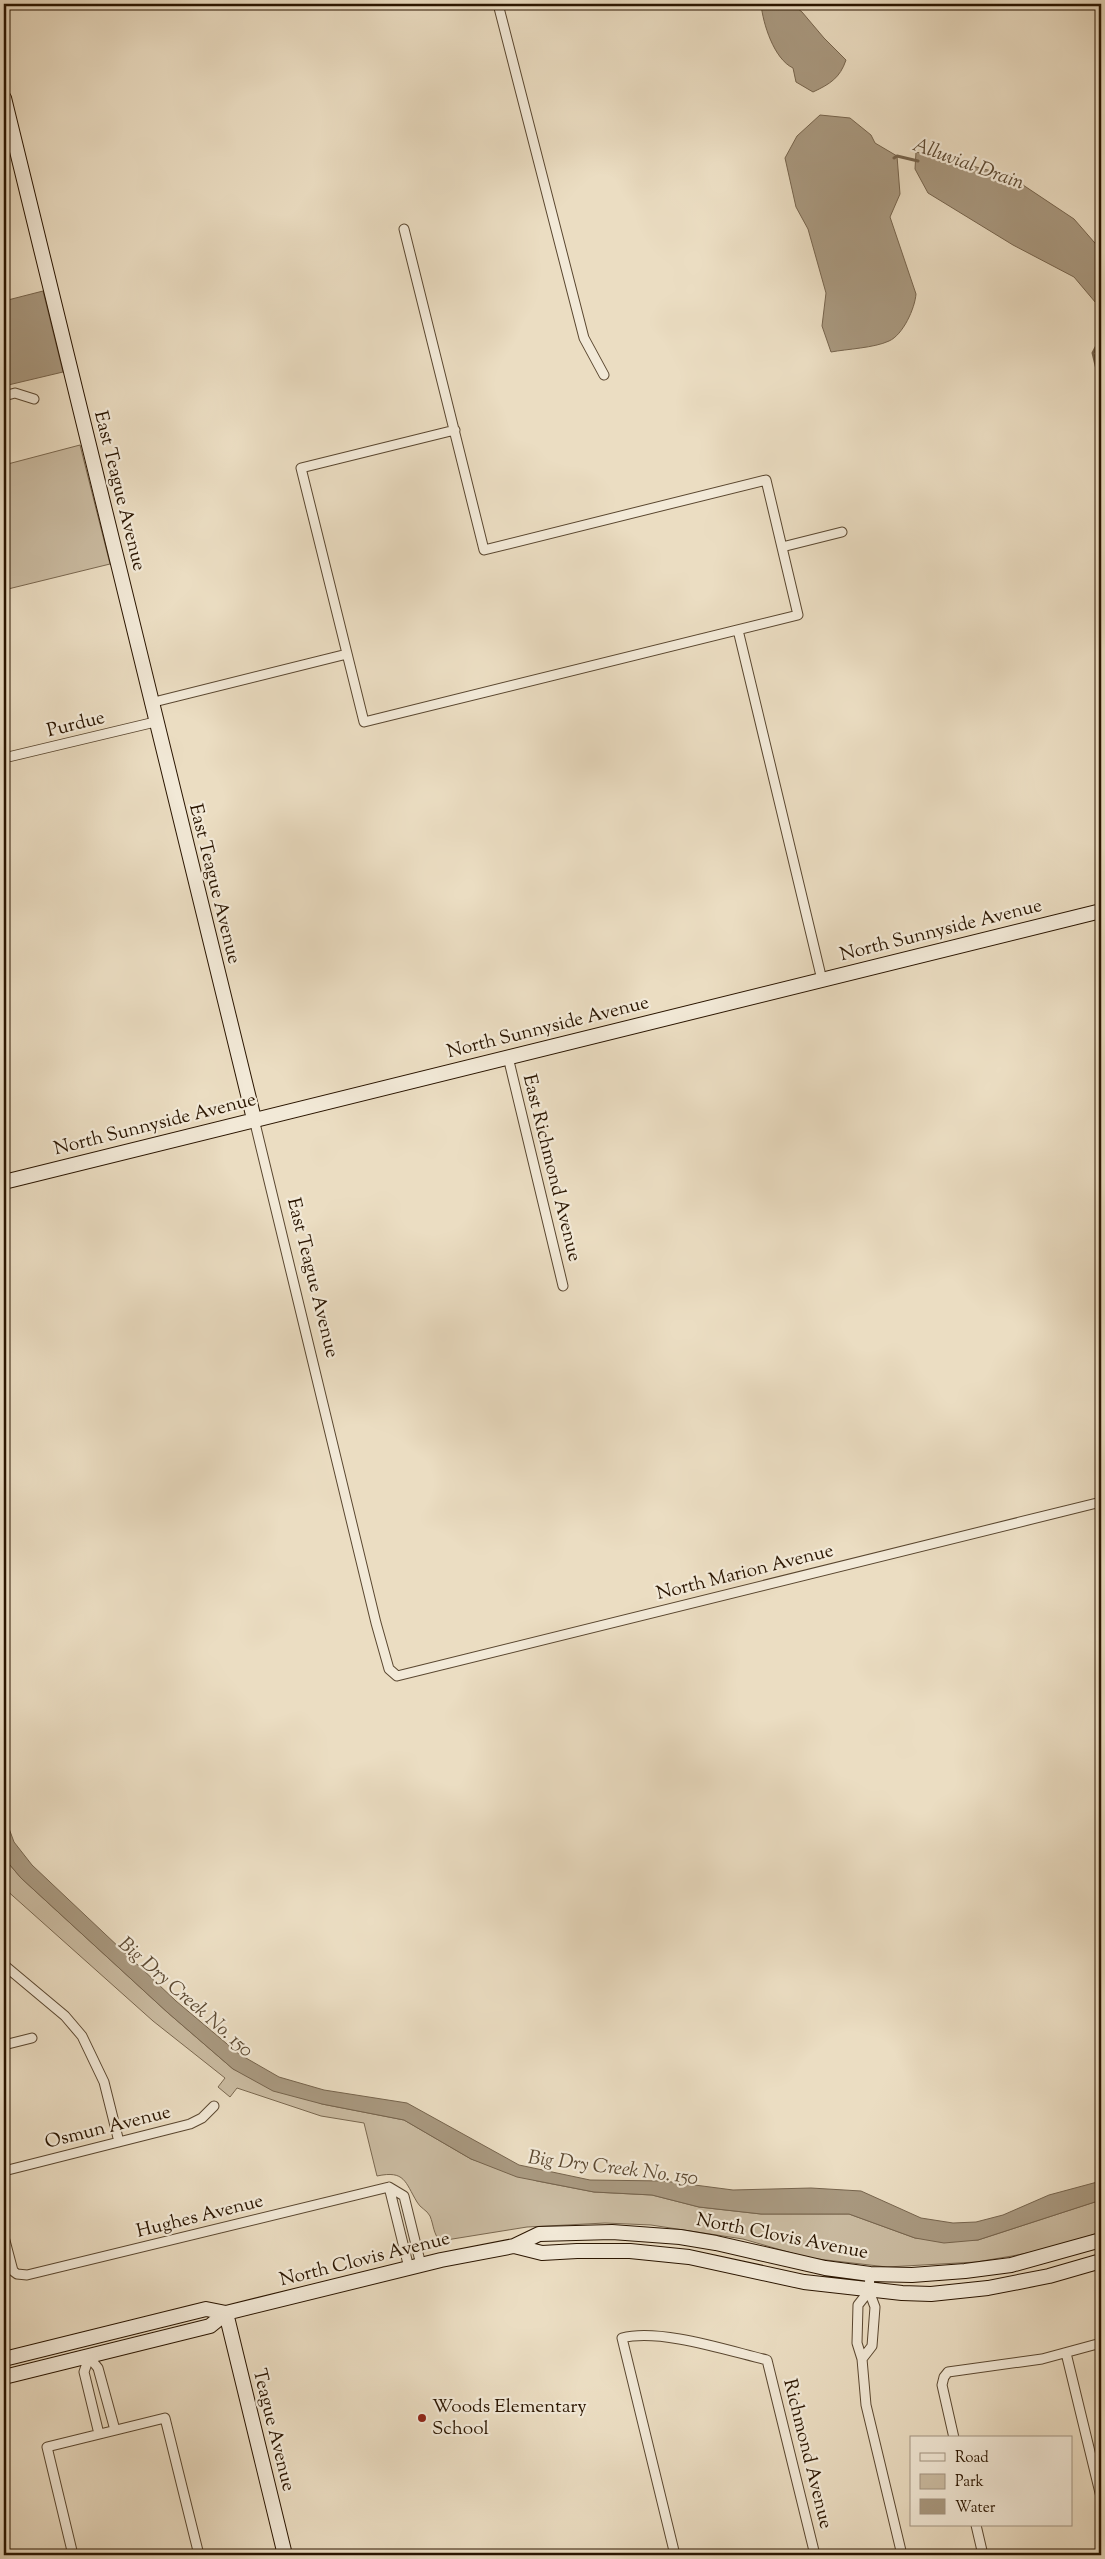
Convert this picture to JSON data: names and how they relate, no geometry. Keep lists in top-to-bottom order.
{
  "streets": {
    "main road": [
      "East Teague Avenue",
      "North Sunnyside Avenue",
      "North Clovis Avenue",
      "Teague Avenue"
    ],
    "street": [
      "Purdue",
      "East Richmond Avenue",
      "North Marion Avenue",
      "Osmun Avenue",
      "Hughes Avenue",
      "Richmond Avenue"
    ]
  },
  "crossings": [
    ["East Teague Avenue", "Purdue"],
    ["East Teague Avenue", "North Sunnyside Avenue"],
    ["East Teague Avenue", "North Marion Avenue"],
    ["North Sunnyside Avenue", "East Richmond Avenue"],
    ["Hughes Avenue", "North Clovis Avenue"],
    ["North Clovis Avenue", "Teague Avenue"]
  ],
  "water": ["Alluvial Drain", "Big Dry Creek No. 150"],
  "places": ["Woods Elementary School"],
  "legend": ["Road", "Park", "Water"]
}
